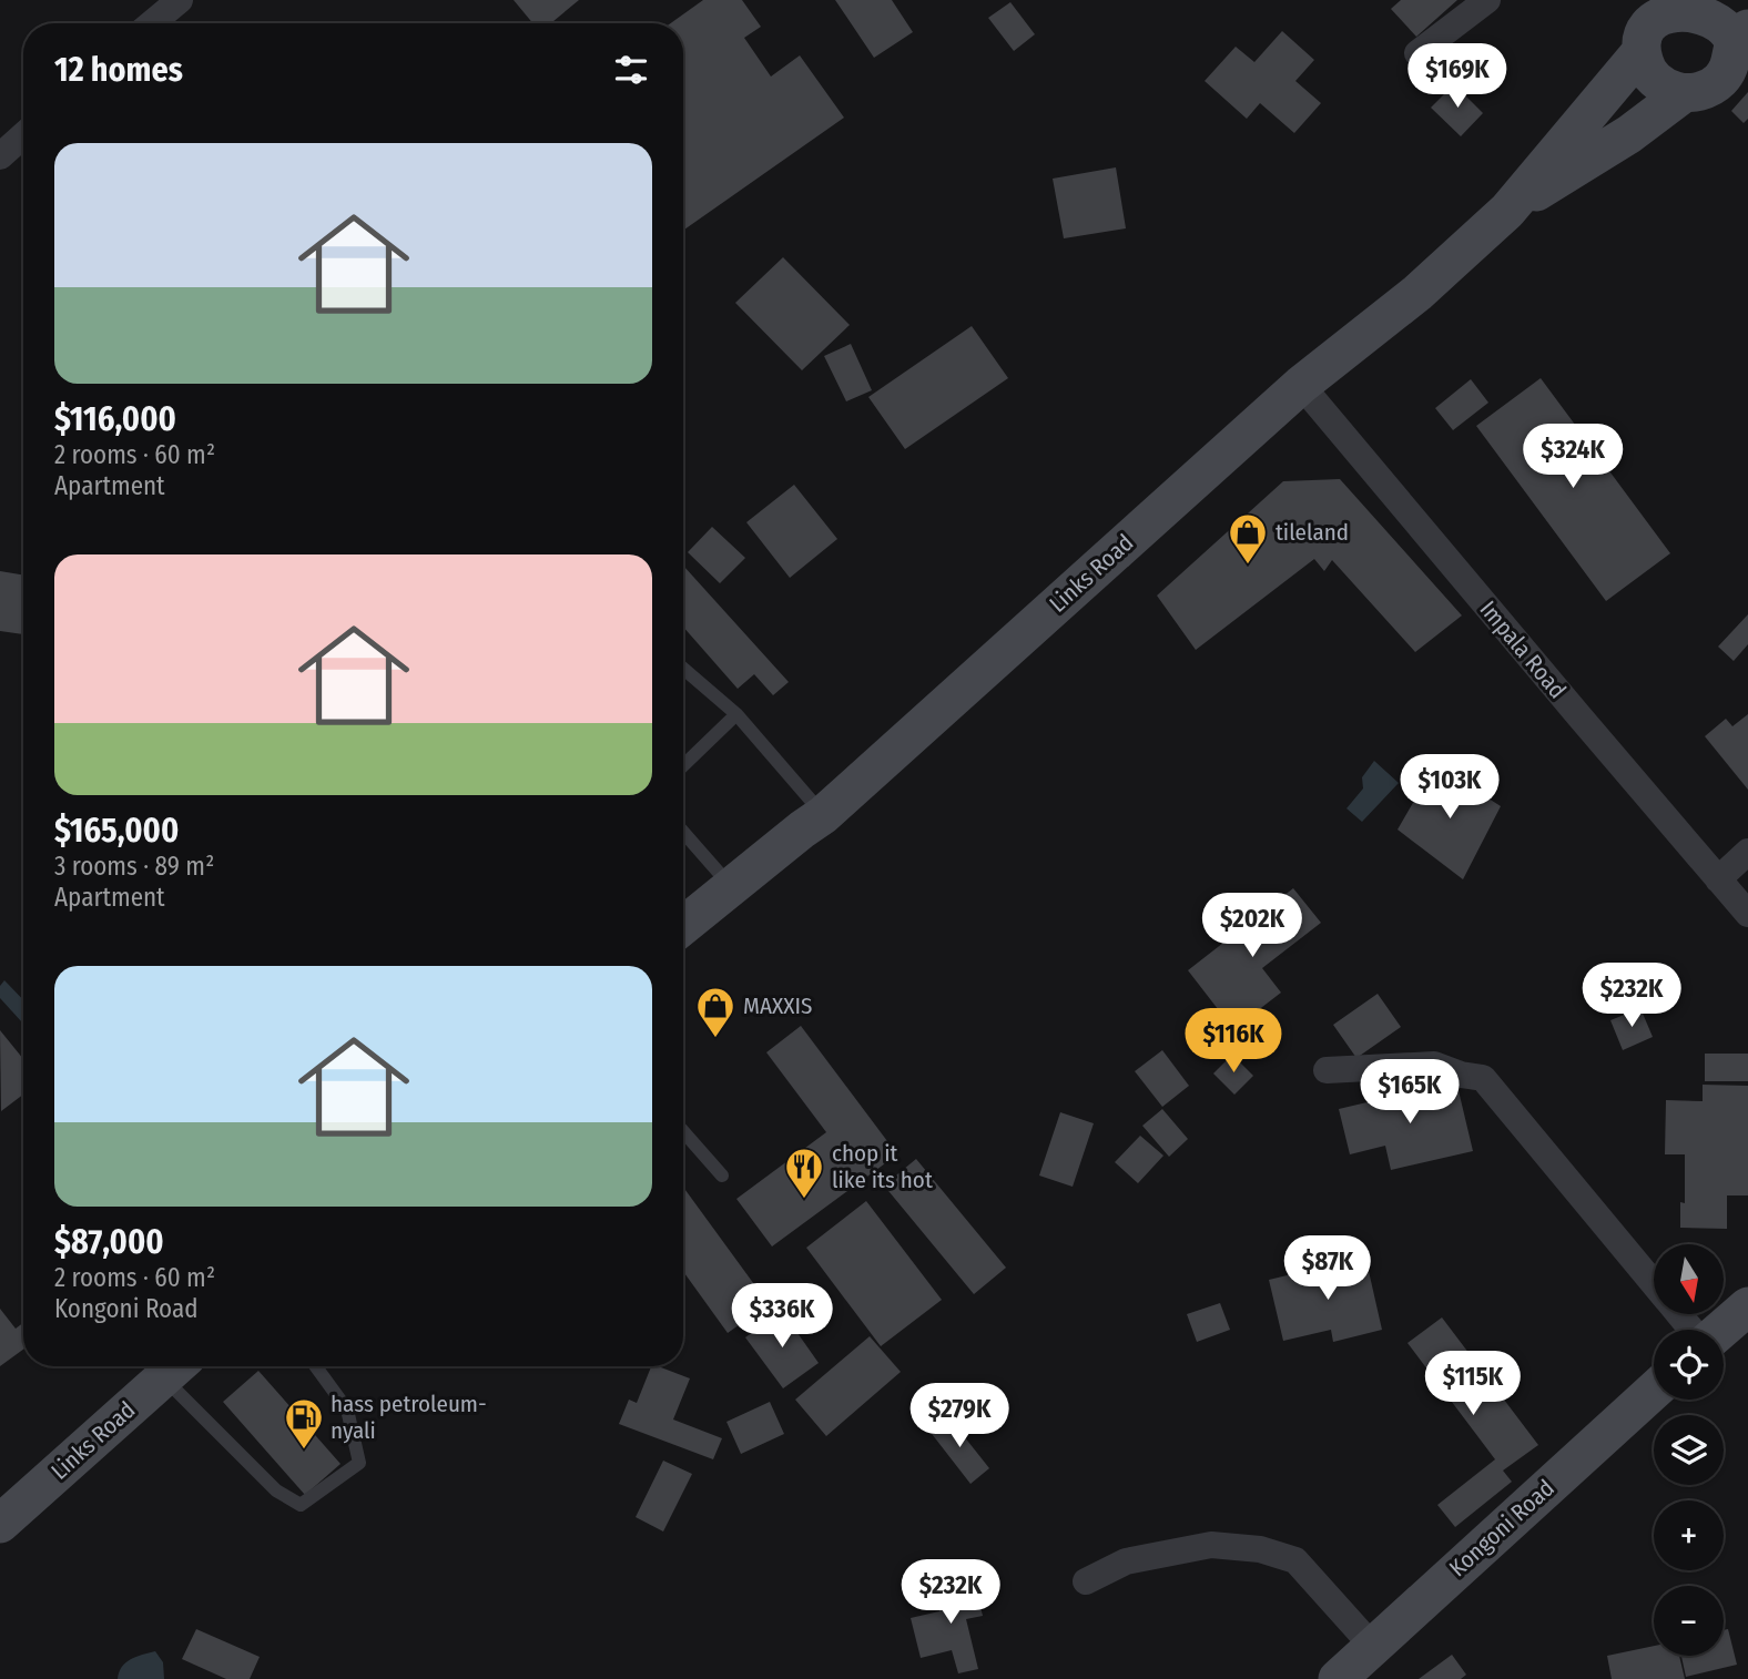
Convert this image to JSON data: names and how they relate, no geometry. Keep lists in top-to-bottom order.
{
  "streets": {
    "main road": ["Links Road", "Kongoni Road"],
    "street": ["Impala Road"]
  },
  "crossings": [
    ["Links Road", "Impala Road"]
  ],
  "places": {
    "shop": ["tileland", "MAXXIS"],
    "restaurant": ["chop it like its hot"],
    "fuel station": ["hass petroleum- nyali"]
  },
  "north": "bottom",
  "page": {
    "heading": "12 homes",
    "price": [
      "$169K",
      "$324K",
      "$103K",
      "$202K",
      "$232K",
      "$116K",
      "$165K",
      "$87K",
      "$336K",
      "$115K",
      "$279K",
      "$232K"
    ],
    "list": [
      {
        "name": "$116,000",
        "note": "2 rooms · 60 m² · Apartment"
      },
      {
        "name": "$165,000",
        "note": "3 rooms · 89 m² · Apartment"
      },
      {
        "name": "$87,000",
        "note": "2 rooms · 60 m² · Kongoni Road"
      }
    ],
    "map_buttons": ["+", "−"]
  }
}
